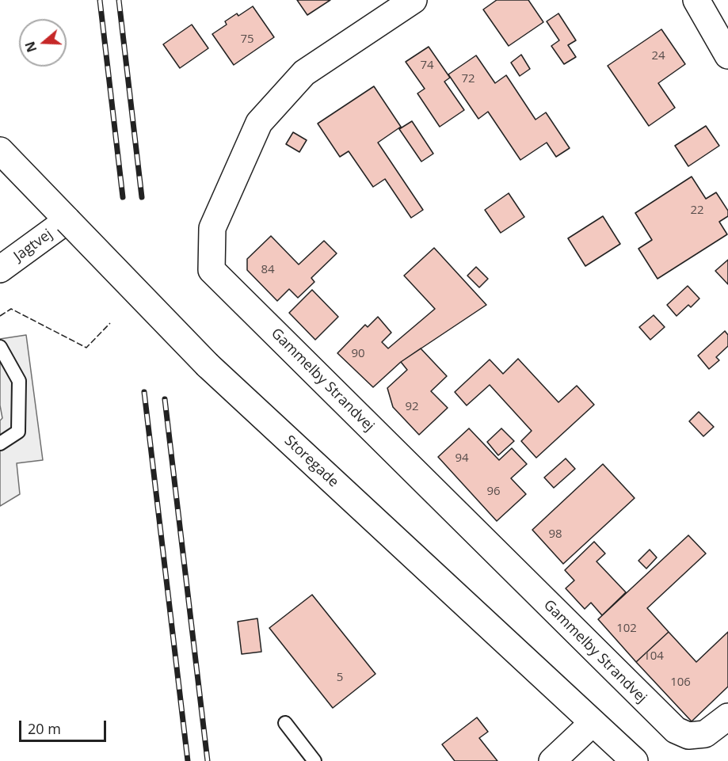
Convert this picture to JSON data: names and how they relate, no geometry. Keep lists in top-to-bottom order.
{
  "streets": {
    "street": ["Jagtvej", "Gammelby Strandvej", "Storegade"]
  },
  "crossings": [
    ["Jagtvej", "Storegade"]
  ],
  "house_numbers": [
    "75",
    "24",
    "74",
    "72",
    "22",
    "84",
    "90",
    "92",
    "94",
    "96",
    "98",
    "102",
    "104",
    "5",
    "106"
  ],
  "scale_bar": "20 m",
  "north": "left"
}
